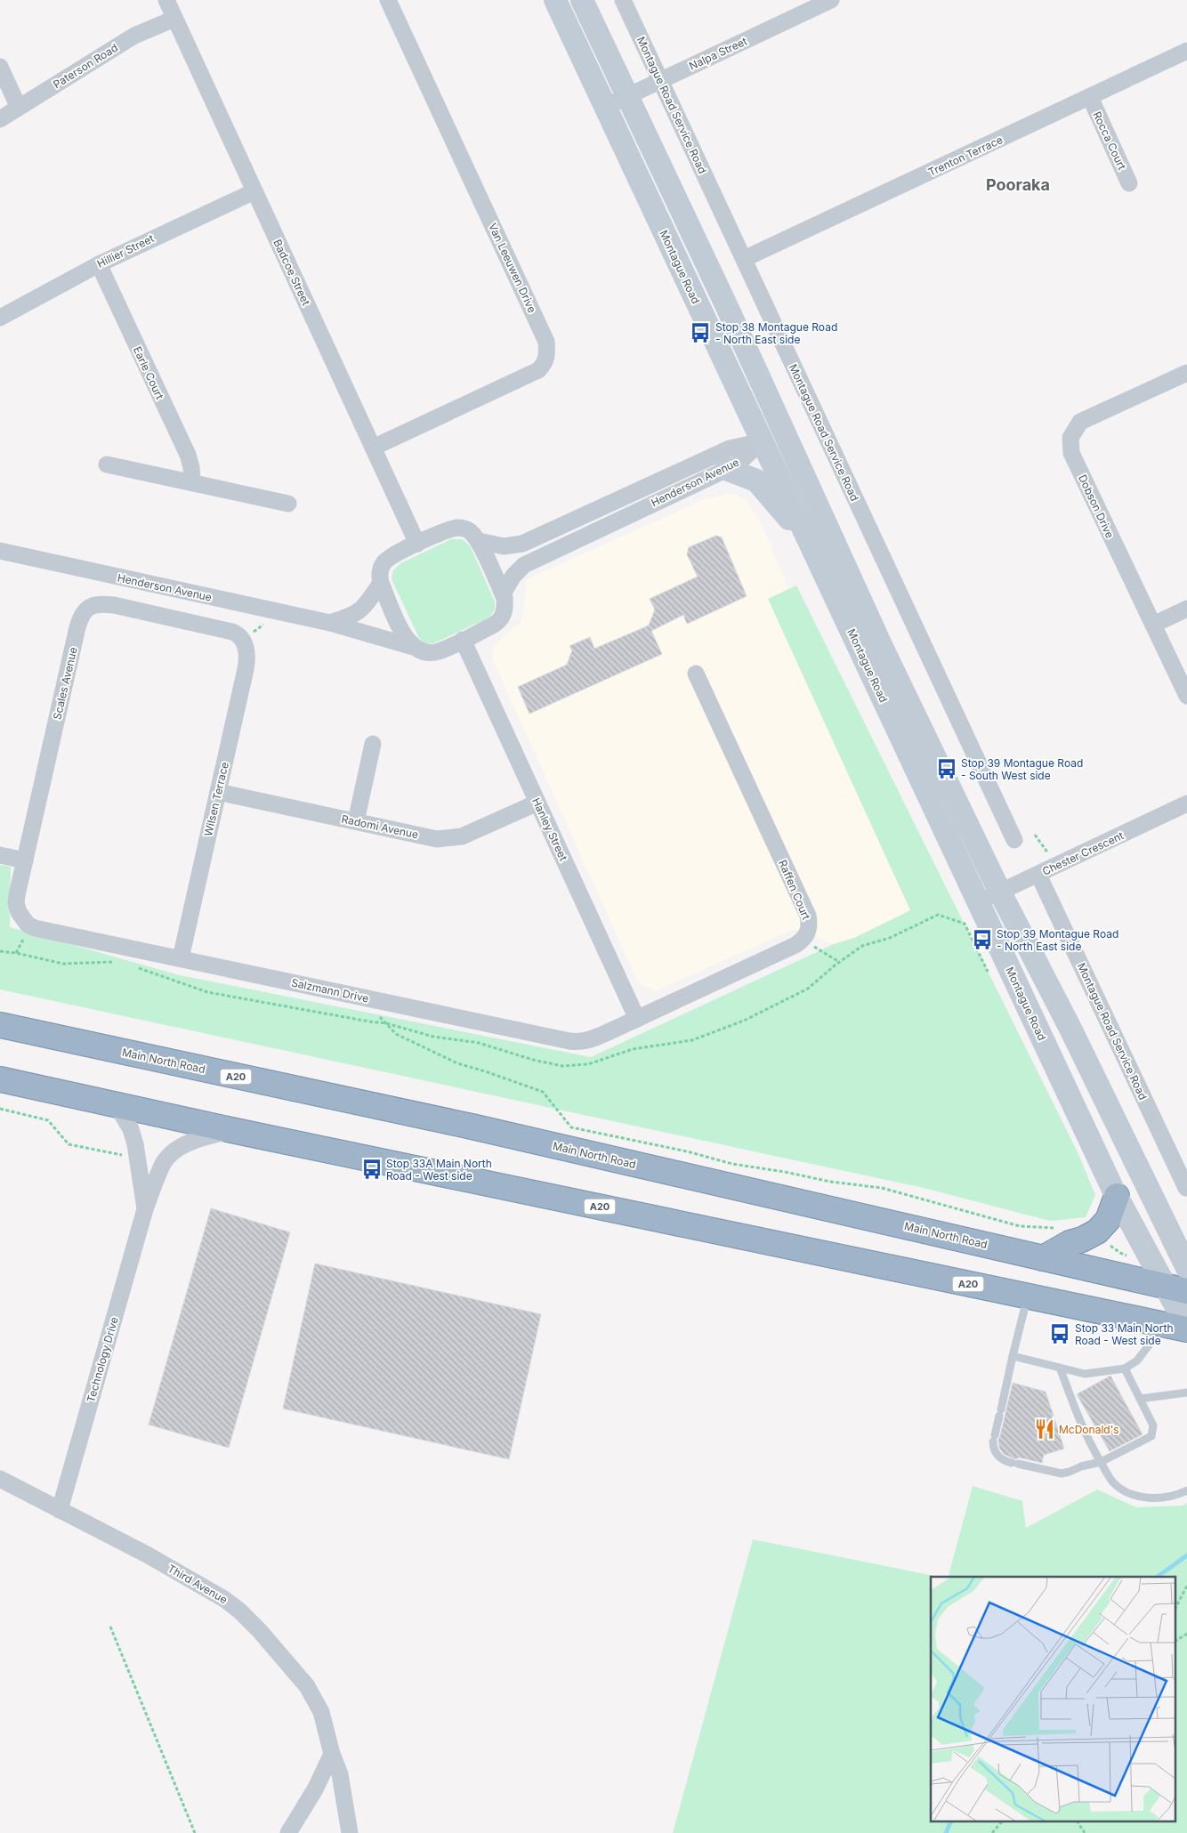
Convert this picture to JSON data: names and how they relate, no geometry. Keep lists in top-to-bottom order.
{
  "streets": {
    "highway": ["Main North Road", "A20"],
    "main road": ["Montague Road"],
    "street": [
      "Nalpa Street",
      "Paterson Road",
      "Montague Road Service Road",
      "Rocca Court",
      "Trenton Terrace",
      "Hillier Street",
      "Van Leeuwen Drive",
      "Badcoe Street",
      "Earle Court",
      "Henderson Avenue",
      "Dobson Drive",
      "Scales Avenue",
      "Wilsen Terrace",
      "Radomi Avenue",
      "Hanley Street",
      "Chester Crescent",
      "Raffen Court",
      "Salzmann Drive",
      "Technology Drive",
      "Third Avenue"
    ]
  },
  "crossings": [
    ["Nalpa Street", "Montague Road Service Road"],
    ["Nalpa Street", "Montague Road"],
    ["Paterson Road", "Badcoe Street"],
    ["Montague Road Service Road", "Trenton Terrace"],
    ["Montague Road Service Road", "Chester Crescent"],
    ["Rocca Court", "Trenton Terrace"],
    ["Hillier Street", "Badcoe Street"],
    ["Hillier Street", "Earle Court"],
    ["Montague Road", "Henderson Avenue"],
    ["Montague Road", "Chester Crescent"],
    ["Montague Road", "Main North Road"],
    ["Montague Road", "A20"],
    ["Van Leeuwen Drive", "Badcoe Street"],
    ["Badcoe Street", "Henderson Avenue"],
    ["Badcoe Street", "Hanley Street"],
    ["Henderson Avenue", "Hanley Street"],
    ["Scales Avenue", "Wilsen Terrace"],
    ["Scales Avenue", "Salzmann Drive"],
    ["Wilsen Terrace", "Radomi Avenue"],
    ["Wilsen Terrace", "Salzmann Drive"],
    ["Radomi Avenue", "Hanley Street"],
    ["Hanley Street", "Raffen Court"],
    ["Hanley Street", "Salzmann Drive"],
    ["Raffen Court", "Salzmann Drive"],
    ["A20", "Technology Drive"],
    ["Technology Drive", "Third Avenue"]
  ],
  "districts": ["Pooraka"],
  "places": {
    "bus stop": [
      "Stop 38 Montague Road - North East side",
      "Stop 39 Montague Road - South West side",
      "Stop 39 Montague Road - North East side",
      "Stop 33A Main North Road - West side",
      "Stop 33 Main North Road - West side"
    ],
    "restaurant": ["McDonald's"]
  }
}
